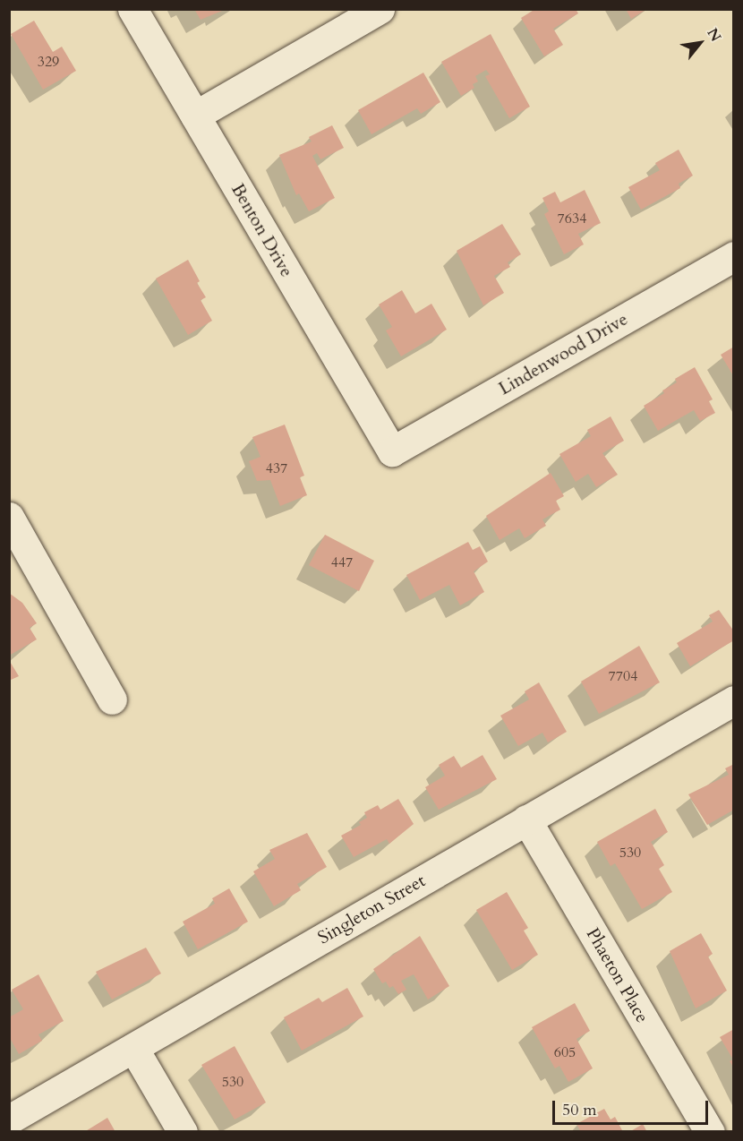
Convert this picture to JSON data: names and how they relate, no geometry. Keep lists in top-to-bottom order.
{
  "streets": {
    "street": [
      "Benton Drive",
      "Lindenwood Drive",
      "Singleton Street",
      "Phaeton Place"
    ]
  },
  "crossings": [
    ["Benton Drive", "Lindenwood Drive"],
    ["Singleton Street", "Phaeton Place"]
  ],
  "house_numbers": [
    "329",
    "7634",
    "437",
    "447",
    "7704",
    "530",
    "605",
    "530"
  ],
  "scale_bar": "50 m",
  "north": "top right"
}
